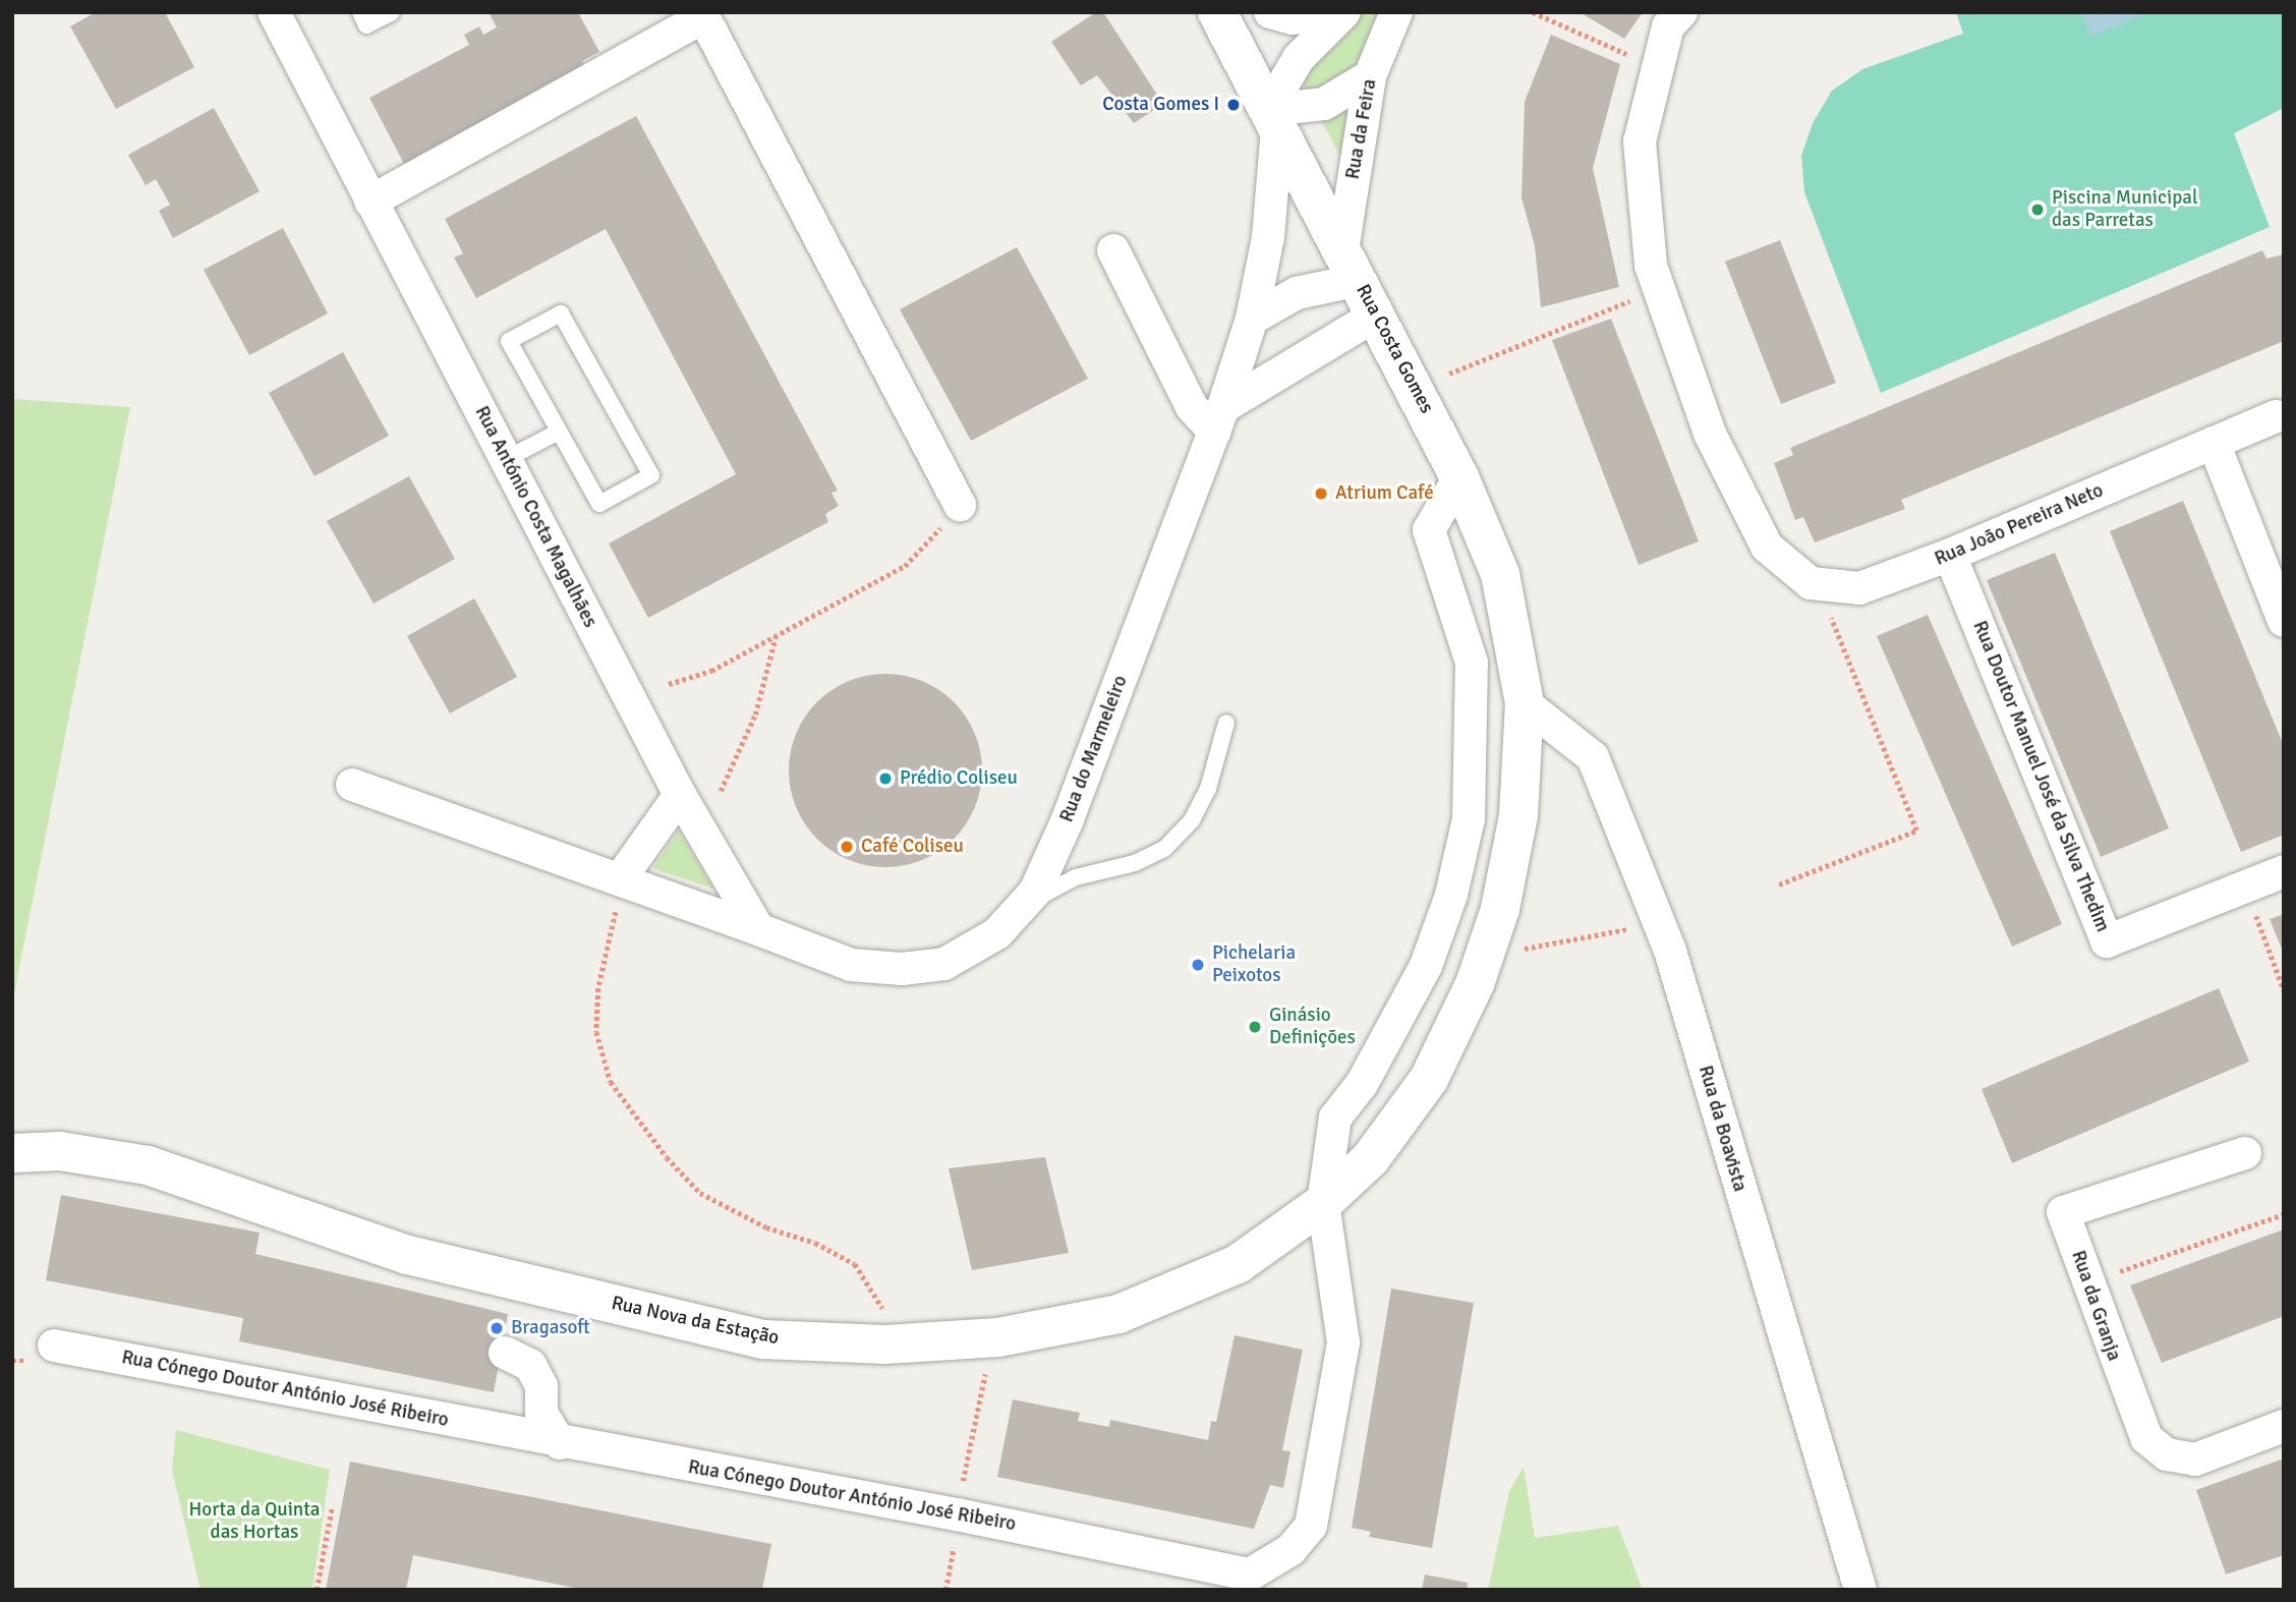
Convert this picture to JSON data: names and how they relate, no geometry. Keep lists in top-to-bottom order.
{
  "streets": {
    "street": [
      "Rua da Feira",
      "Rua Costa Gomes",
      "Rua António Costa Magalhães",
      "Rua João Pereira Neto",
      "Rua do Marmeleiro",
      "Rua Doutor Manuel José da Silva Thedim",
      "Rua da Boavista",
      "Rua da Granja",
      "Rua Nova da Estação",
      "Rua Cónego Doutor António José Ribeiro"
    ]
  },
  "crossings": [
    ["Rua da Feira", "Rua Costa Gomes"],
    ["Rua Costa Gomes", "Rua do Marmeleiro"],
    ["Rua Costa Gomes", "Rua da Boavista"],
    ["Rua Costa Gomes", "Rua Nova da Estação"],
    ["Rua Costa Gomes", "Rua Cónego Doutor António José Ribeiro"],
    ["Rua António Costa Magalhães", "Rua do Marmeleiro"],
    ["Rua João Pereira Neto", "Rua Doutor Manuel José da Silva Thedim"],
    ["Rua da Boavista", "Rua Nova da Estação"],
    ["Rua Nova da Estação", "Rua Cónego Doutor António José Ribeiro"]
  ],
  "parks": ["Horta da Quinta das Hortas"],
  "places": [
    "Costa Gomes I",
    "Piscina Municipal das Parretas",
    "Atrium Café",
    "Prédio Coliseu",
    "Café Coliseu",
    "Pichelaria Peixotos",
    "Ginásio Definições",
    "Bragasoft"
  ]
}
